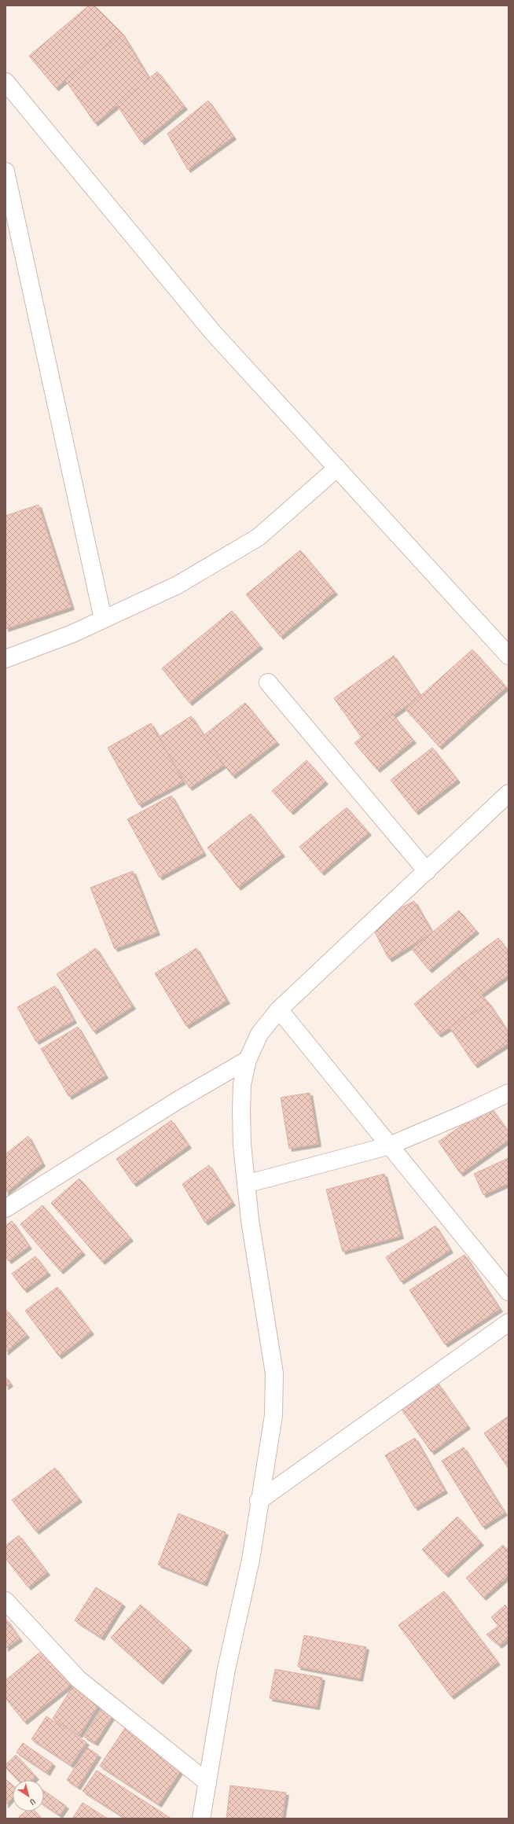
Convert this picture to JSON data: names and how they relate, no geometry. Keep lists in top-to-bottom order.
{
  "north": "bottom right"
}
